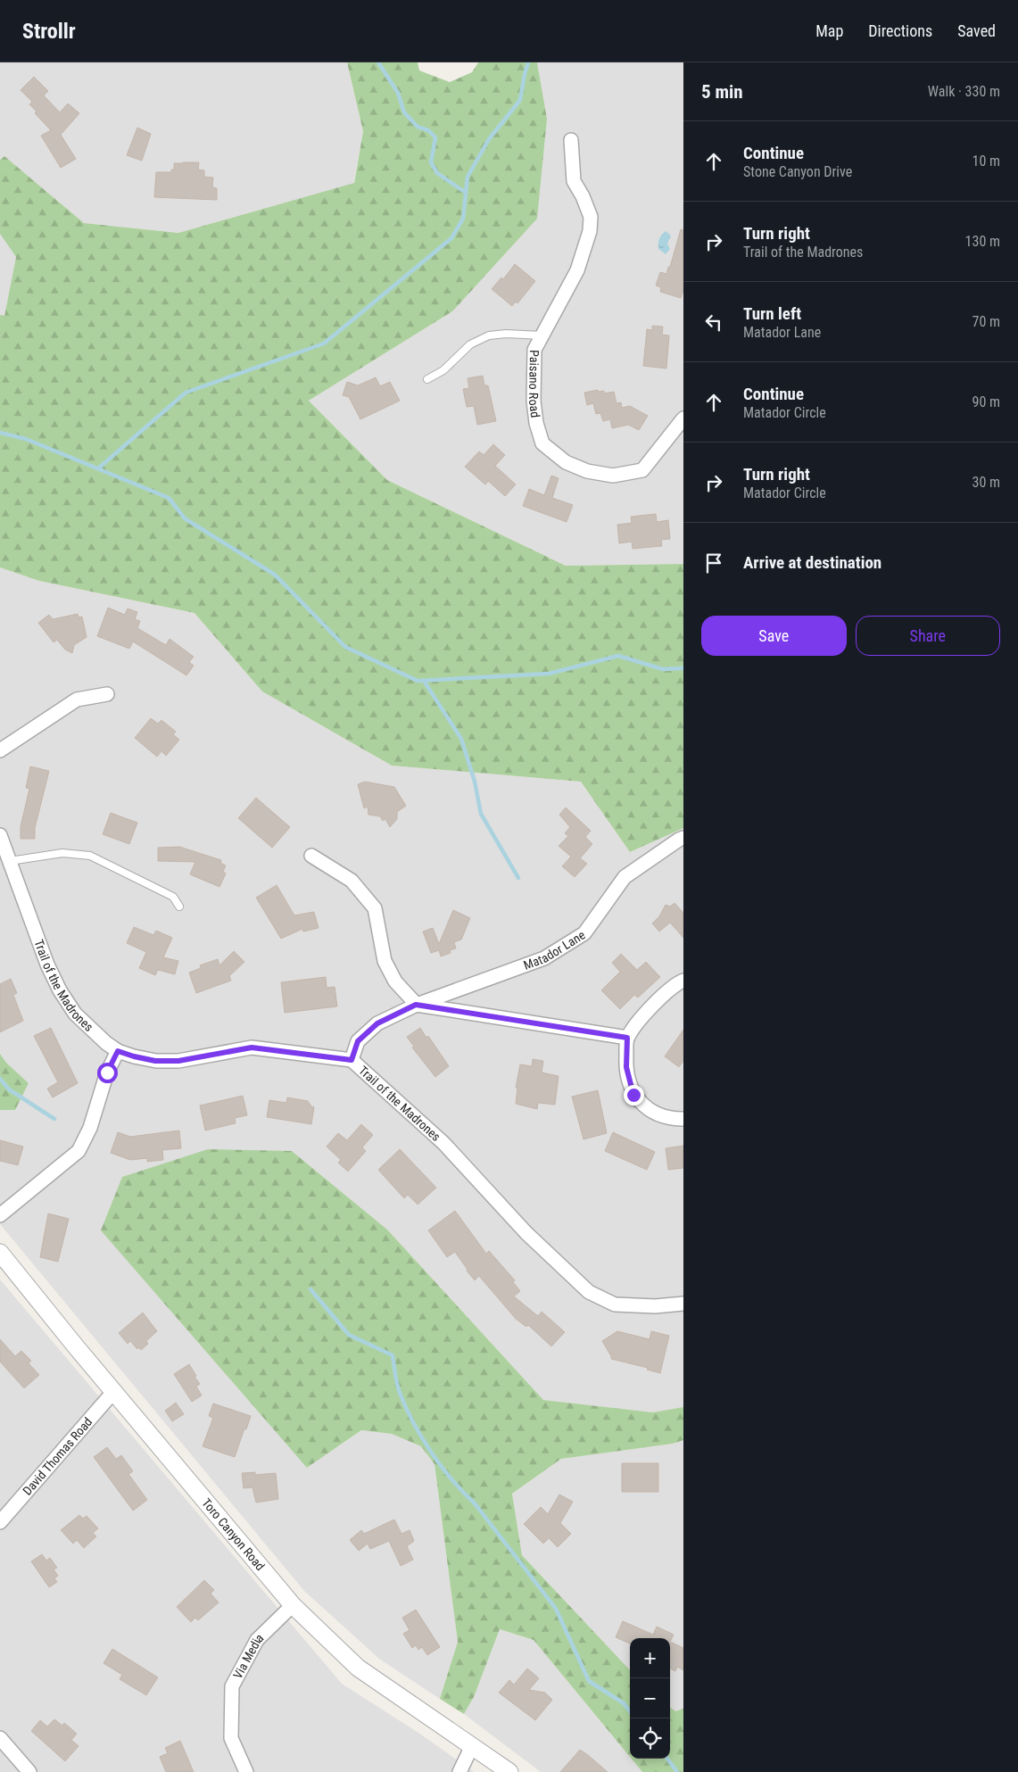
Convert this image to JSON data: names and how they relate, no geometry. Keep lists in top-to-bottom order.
{
  "streets": {
    "street": [
      "Paisano Road",
      "Matador Lane",
      "Trail of the Madrones",
      "David Thomas Road",
      "Toro Canyon Road",
      "Via Media"
    ]
  },
  "crossings": [
    ["Matador Lane", "Trail of the Madrones"],
    ["David Thomas Road", "Toro Canyon Road"],
    ["Toro Canyon Road", "Via Media"]
  ],
  "page": {
    "header": "Strollr",
    "nav": ["Map", "Directions", "Saved"],
    "heading": ["5 min", "Walk · 330 m"],
    "list": [
      ["Continue", "Stone Canyon Drive", "10 m"],
      ["Turn right", "Trail of the Madrones", "130 m"],
      ["Turn left", "Matador Lane", "70 m"],
      ["Continue", "Matador Circle", "90 m"],
      ["Turn right", "Matador Circle", "30 m"],
      "Arrive at destination"
    ],
    "buttons": ["Save", "Share"],
    "map_buttons": ["+", "−"]
  }
}
